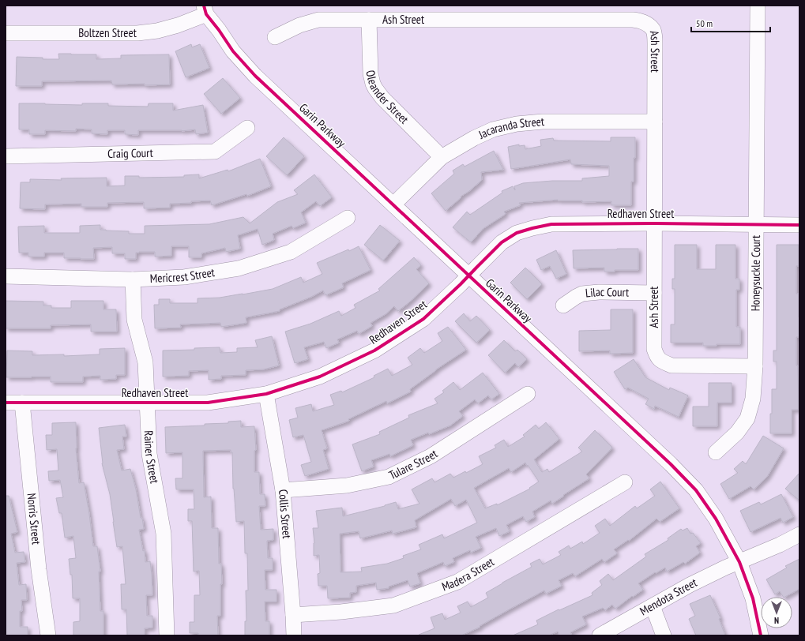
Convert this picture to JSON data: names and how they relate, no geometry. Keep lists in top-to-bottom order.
{
  "streets": {
    "street": [
      "Ash Street",
      "Boltzen Street",
      "Oleander Street",
      "Garin Parkway",
      "Jacaranda Street",
      "Craig Court",
      "Redhaven Street",
      "Honeysuckle Court",
      "Mericrest Street",
      "Lilac Court",
      "Rainer Street",
      "Tulare Street",
      "Collis Street",
      "Norris Street",
      "Madera Street",
      "Mendota Street"
    ]
  },
  "crossings": [
    ["Ash Street", "Oleander Street"],
    ["Ash Street", "Jacaranda Street"],
    ["Ash Street", "Redhaven Street"],
    ["Ash Street", "Honeysuckle Court"],
    ["Ash Street", "Lilac Court"],
    ["Boltzen Street", "Garin Parkway"],
    ["Oleander Street", "Jacaranda Street"],
    ["Garin Parkway", "Jacaranda Street"],
    ["Garin Parkway", "Redhaven Street"],
    ["Garin Parkway", "Mendota Street"],
    ["Redhaven Street", "Honeysuckle Court"],
    ["Redhaven Street", "Rainer Street"],
    ["Redhaven Street", "Collis Street"],
    ["Redhaven Street", "Norris Street"],
    ["Mericrest Street", "Rainer Street"],
    ["Tulare Street", "Collis Street"],
    ["Collis Street", "Madera Street"]
  ],
  "scale_bar": "50 m",
  "north": "bottom"
}
